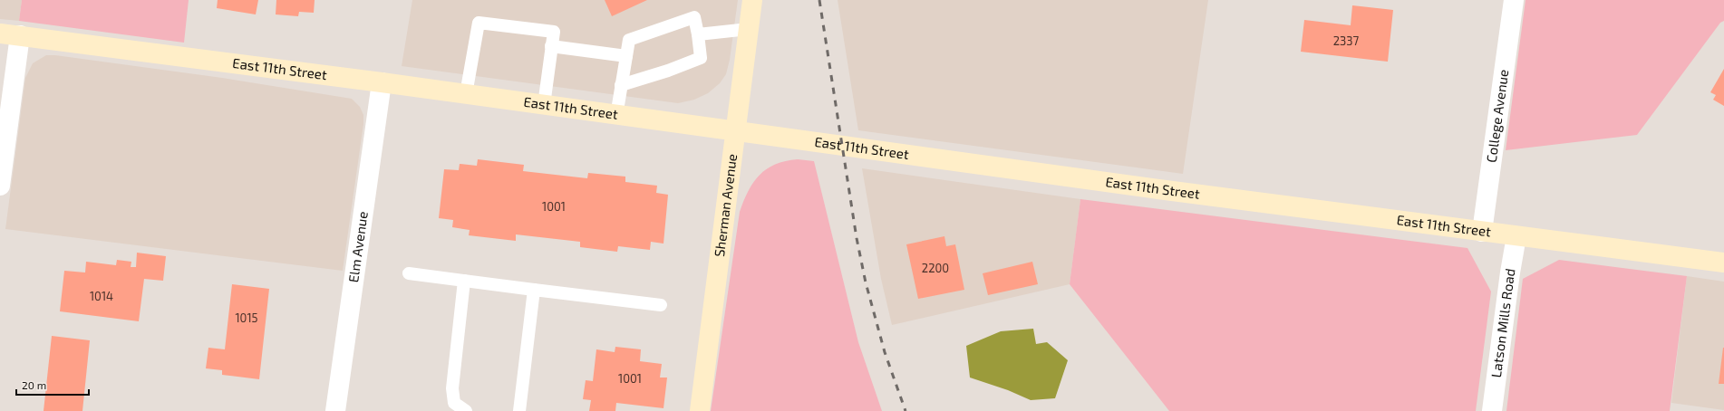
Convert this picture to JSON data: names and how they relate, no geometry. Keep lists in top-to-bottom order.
{
  "streets": {
    "main road": ["East 11th Street", "Sherman Avenue"],
    "street": ["College Avenue", "Elm Avenue", "Latson Mills Road"]
  },
  "crossings": [
    ["East 11th Street", "College Avenue"],
    ["East 11th Street", "Sherman Avenue"],
    ["East 11th Street", "Elm Avenue"],
    ["East 11th Street", "Latson Mills Road"]
  ],
  "house_numbers": [
    "2337",
    "1001",
    "2200",
    "1014",
    "1015",
    "1001"
  ],
  "scale_bar": "20 m"
}
